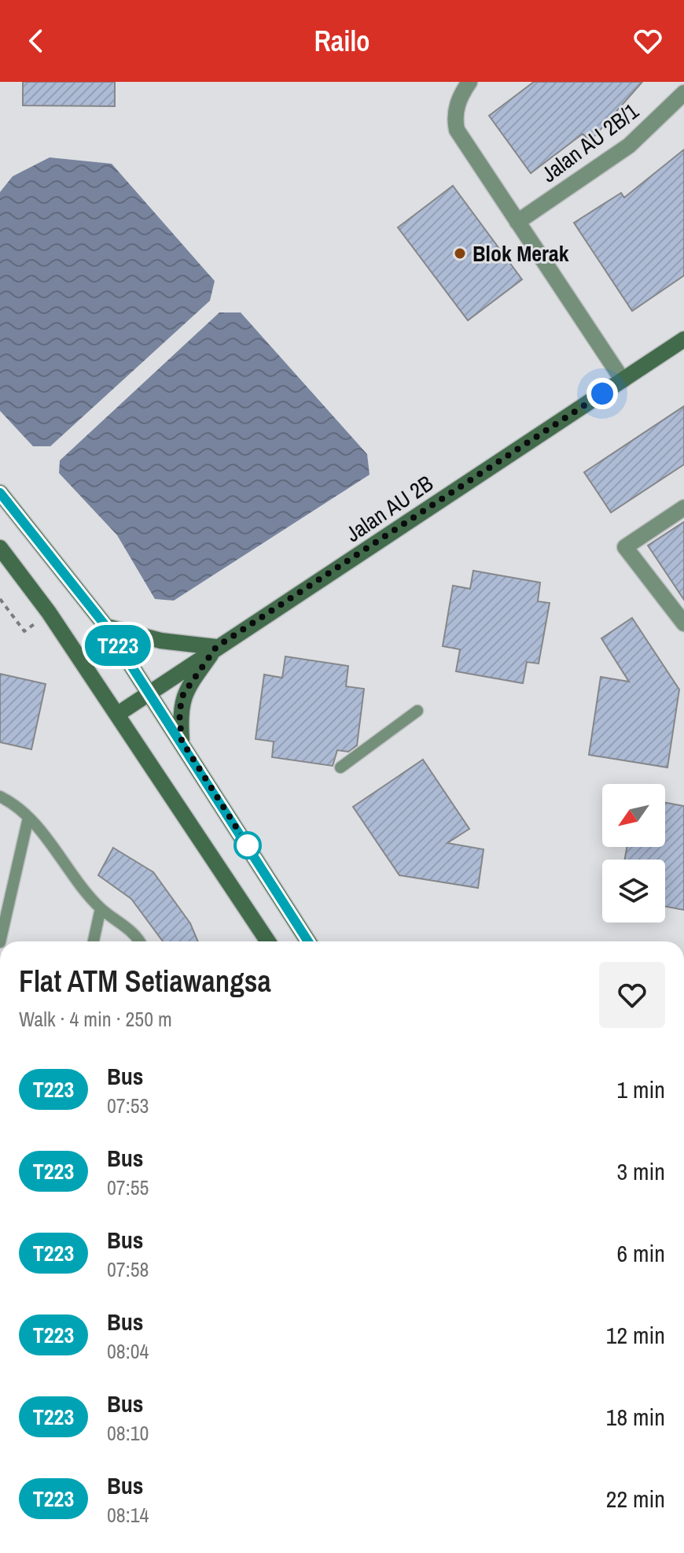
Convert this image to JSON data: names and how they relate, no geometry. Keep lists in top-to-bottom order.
{
  "streets": {
    "main road": ["Jalan AU 2B"],
    "street": ["Jalan AU 2B/1"]
  },
  "places": ["Blok Merak"],
  "lines": ["bus line T223"],
  "north": "bottom left",
  "page": {
    "header": "Railo",
    "on_map": "T223",
    "heading": ["Flat ATM Setiawangsa", "Walk · 4 min · 250 m"],
    "list": [
      {
        "mark": "T223",
        "name": "Bus",
        "note": "07:53",
        "value": "1 min"
      },
      {
        "mark": "T223",
        "name": "Bus",
        "note": "07:55",
        "value": "3 min"
      },
      {
        "mark": "T223",
        "name": "Bus",
        "note": "07:58",
        "value": "6 min"
      },
      {
        "mark": "T223",
        "name": "Bus",
        "note": "08:04",
        "value": "12 min"
      },
      {
        "mark": "T223",
        "name": "Bus",
        "note": "08:10",
        "value": "18 min"
      },
      {
        "mark": "T223",
        "name": "Bus",
        "note": "08:14",
        "value": "22 min"
      }
    ]
  }
}
